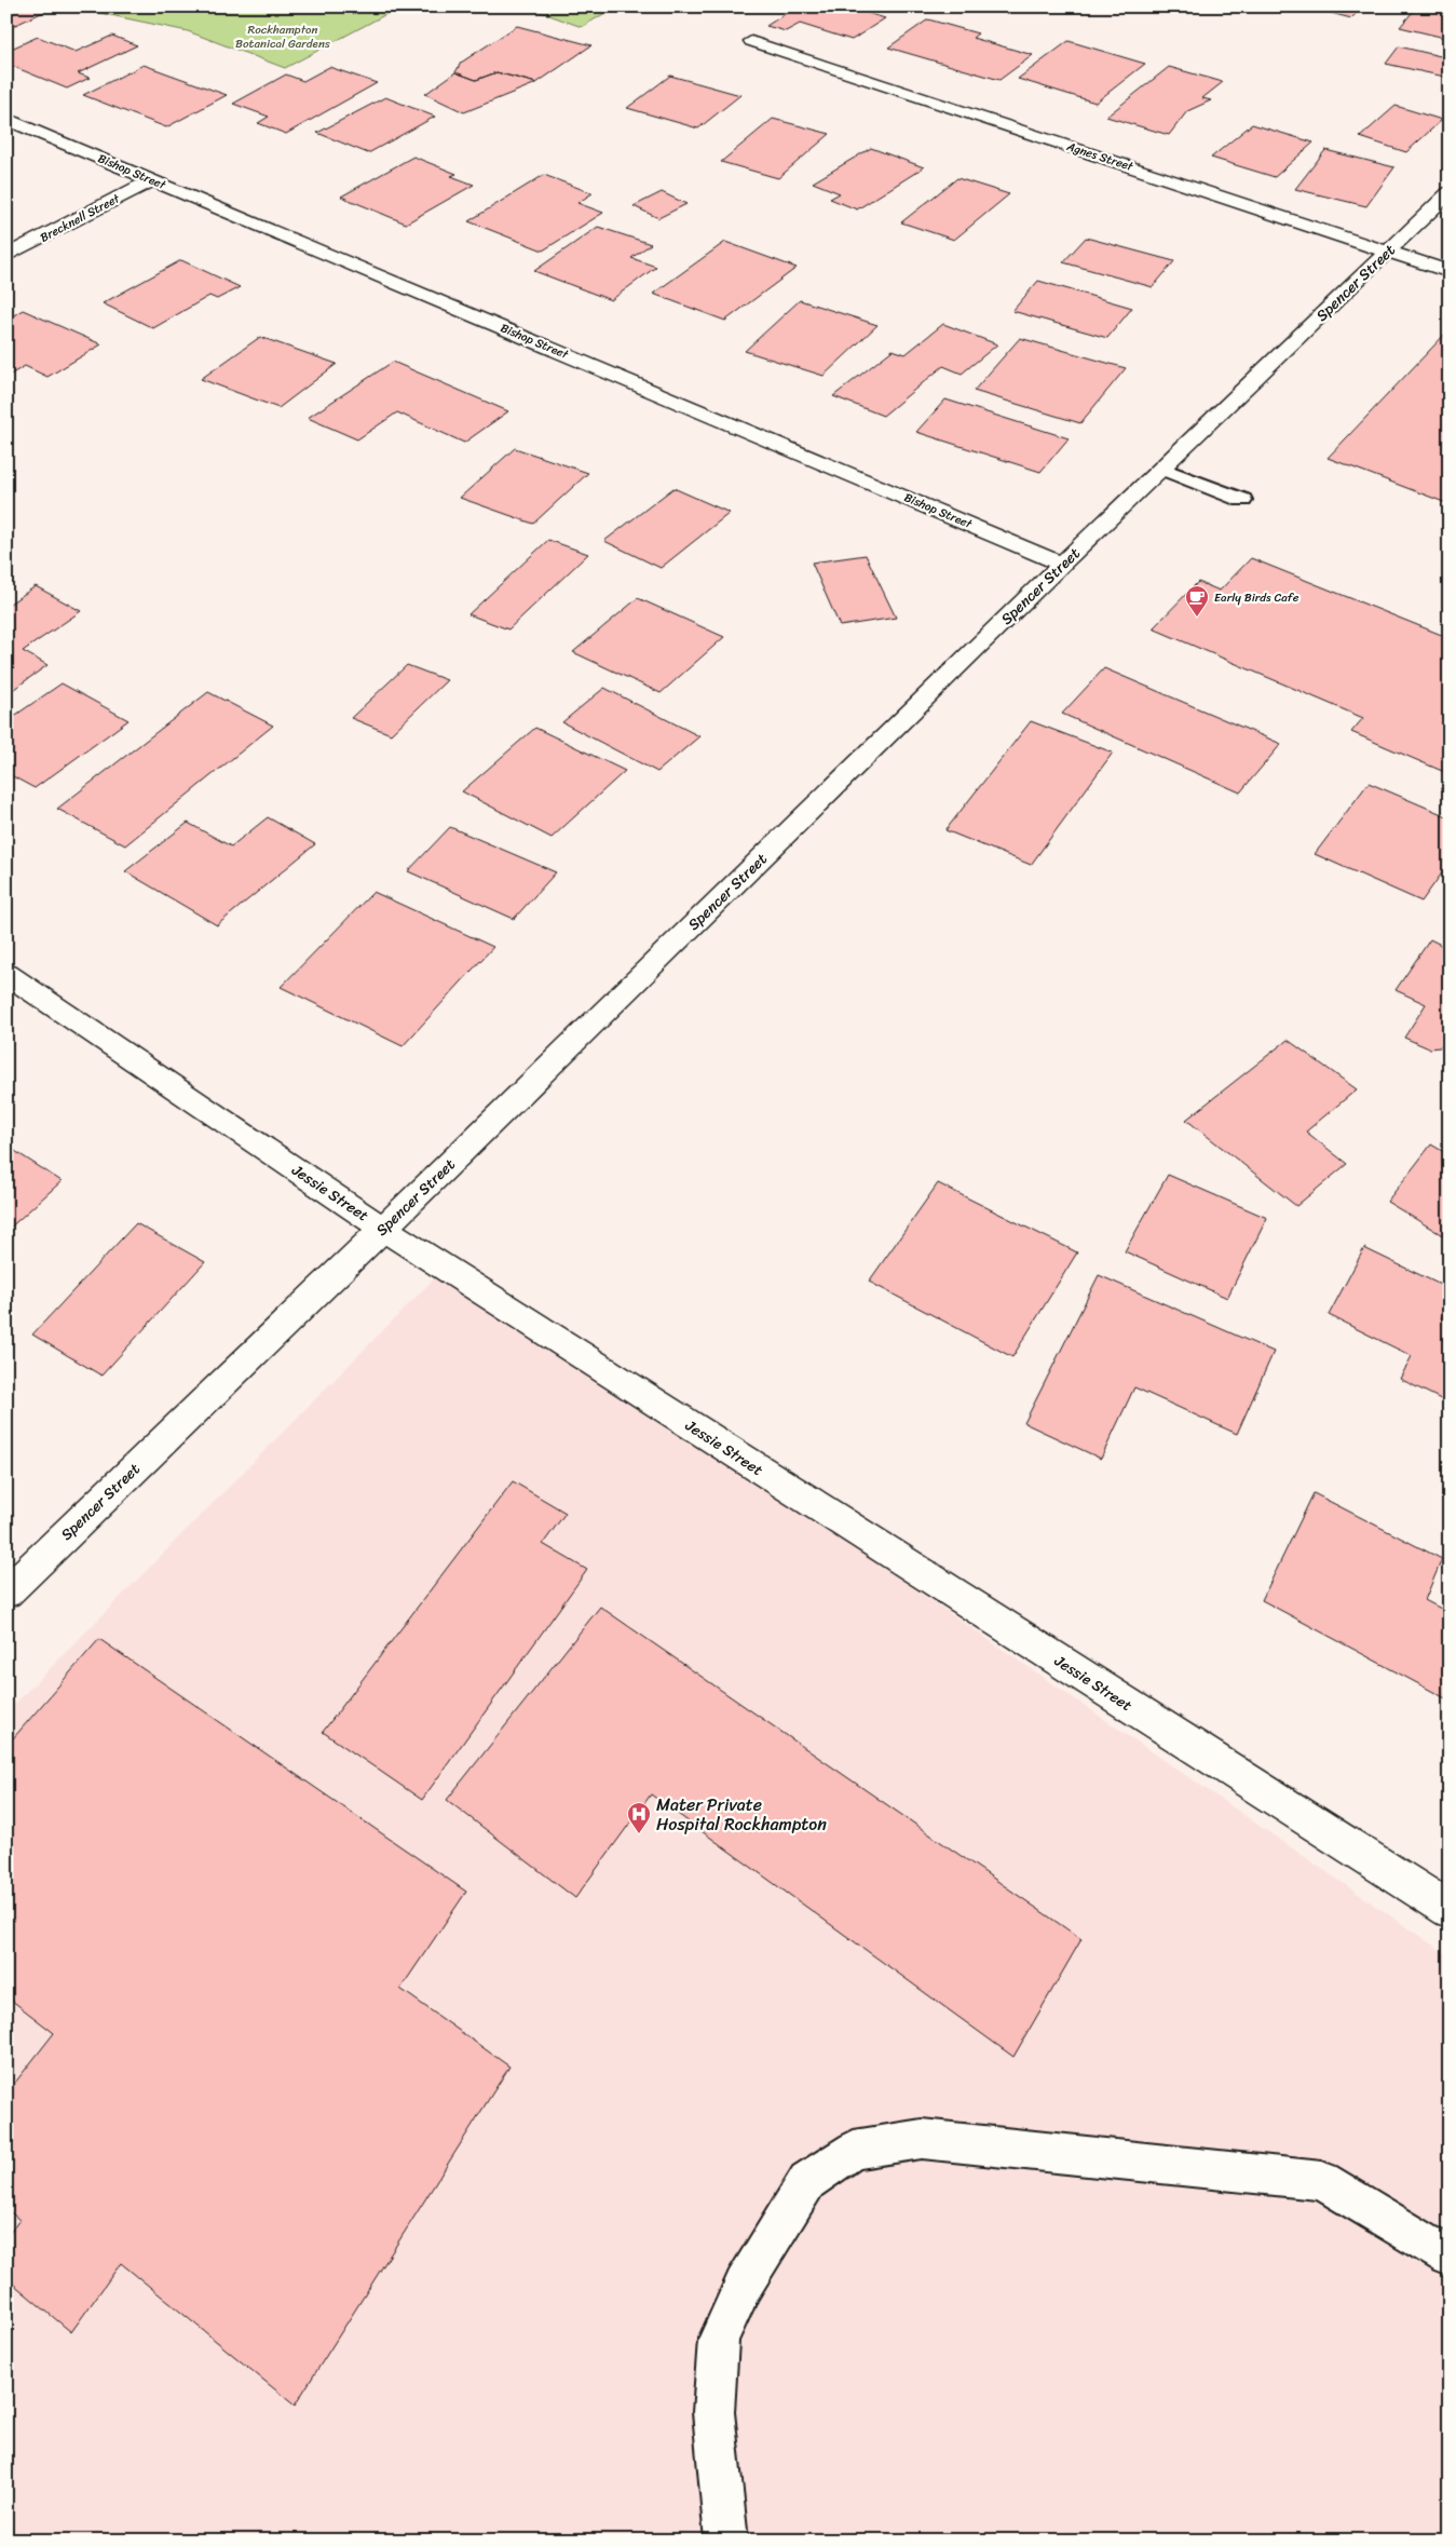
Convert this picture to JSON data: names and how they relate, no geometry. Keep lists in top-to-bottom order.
{
  "streets": {
    "street": [
      "Agnes Street",
      "Bishop Street",
      "Brecknell Street",
      "Spencer Street",
      "Jessie Street"
    ]
  },
  "crossings": [
    ["Agnes Street", "Spencer Street"],
    ["Bishop Street", "Brecknell Street"],
    ["Bishop Street", "Spencer Street"],
    ["Spencer Street", "Jessie Street"]
  ],
  "parks": ["Rockhampton Botanical Gardens"],
  "places": {
    "cafe": ["Early Birds Cafe"],
    "hospital": ["Mater Private Hospital Rockhampton"]
  }
}
